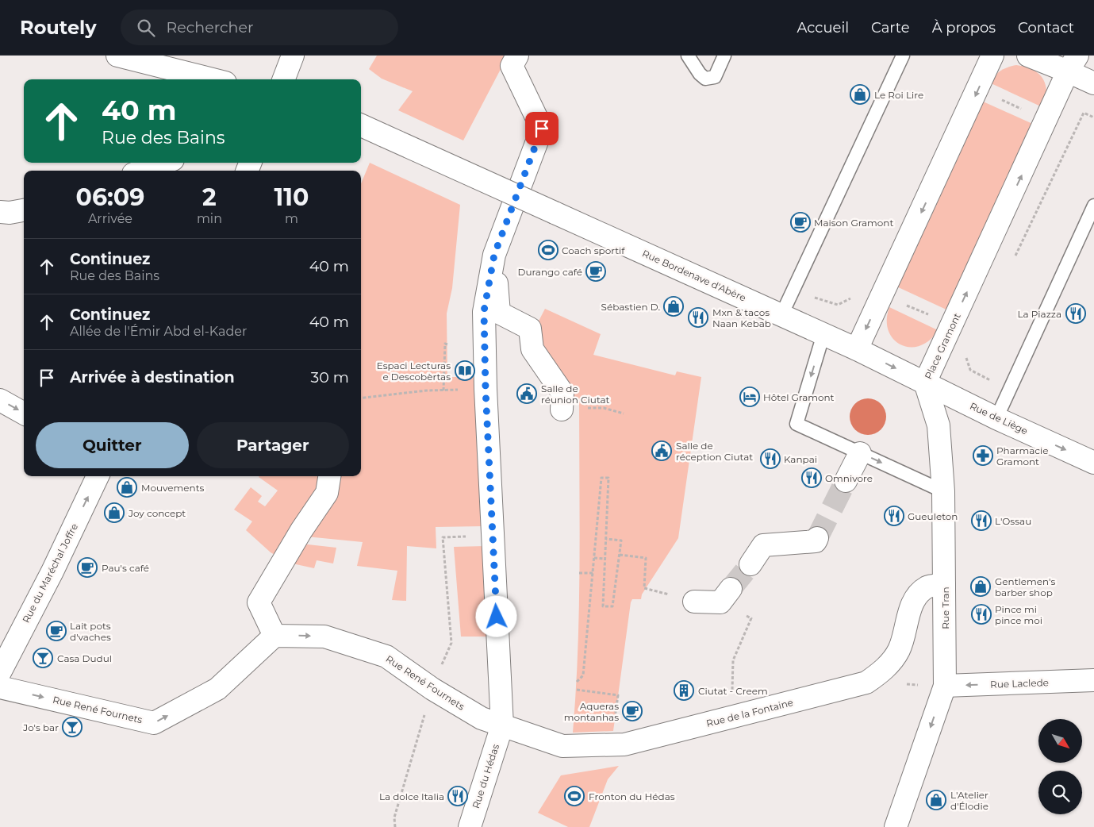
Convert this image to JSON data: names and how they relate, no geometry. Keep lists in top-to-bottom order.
{
  "streets": {
    "street": [
      "Rue Bordenave d'Abère",
      "Place Gramont",
      "Rue de Liège",
      "Rue du Maréchal Joffre",
      "Rue Tran",
      "Rue René Fournets",
      "Rue Laclede",
      "Rue de la Fontaine",
      "Rue du Hédas"
    ]
  },
  "crossings": [
    ["Rue Bordenave d'Abère", "Place Gramont"],
    ["Place Gramont", "Rue de Liège"],
    ["Place Gramont", "Rue Tran"],
    ["Rue de Liège", "Rue Tran"],
    ["Rue Tran", "Rue Laclede"],
    ["Rue Tran", "Rue de la Fontaine"],
    ["Rue René Fournets", "Rue de la Fontaine"],
    ["Rue René Fournets", "Rue du Hédas"],
    ["Rue de la Fontaine", "Rue du Hédas"]
  ],
  "one_way": [
    "Rue de Liège",
    "Rue du Maréchal Joffre",
    "Rue René Fournets",
    "Rue Laclede"
  ],
  "places": {
    "shop": [
      "Le Roi Lire",
      "Sébastien D.",
      "Mouvements",
      "Joy concept",
      "Gentlemen's barber shop",
      "L'Atelier d'Élodie"
    ],
    "cafe": [
      "Maison Gramont",
      "Durango café",
      "Pau's café",
      "Lait pots d'vaches",
      "Aqueras montanhas"
    ],
    "sports": ["Coach sportif", "Fronton du Hédas"],
    "restaurant": [
      "La Piazza",
      "Mxn & tacos Naan Kebab",
      "Kanpai",
      "Omnivore",
      "Gueuleton",
      "L'Ossau",
      "Pince mi pince moi",
      "La dolce Italia"
    ],
    "library": ["Espaci Lecturas e Descobèrtas"],
    "public building": ["Salle de réunion Ciutat", "Salle de réception Ciutat"],
    "hotel": ["Hôtel Gramont"],
    "pharmacy": ["Pharmacie Gramont"],
    "bar": ["Casa Dudul", "Jo's bar"],
    "building": ["Ciutat - Creem"]
  },
  "north": "bottom right",
  "page": {
    "header": "Routely",
    "search": "Rechercher",
    "nav": [
      "Accueil",
      "Carte",
      "À propos",
      "Contact"
    ],
    "turn": ["40 m", "Rue des Bains"],
    "eta": [
      "06:09",
      "Arrivée",
      "2",
      "min",
      "110",
      "m"
    ],
    "list": [
      {
        "name": "Continuez",
        "note": "Rue des Bains",
        "value": "40 m"
      },
      {
        "name": "Continuez",
        "note": "Allée de l'Émir Abd el-Kader",
        "value": "40 m"
      },
      {
        "name": "Arrivée à destination",
        "value": "30 m"
      }
    ],
    "buttons": ["Quitter", "Partager"]
  }
}
